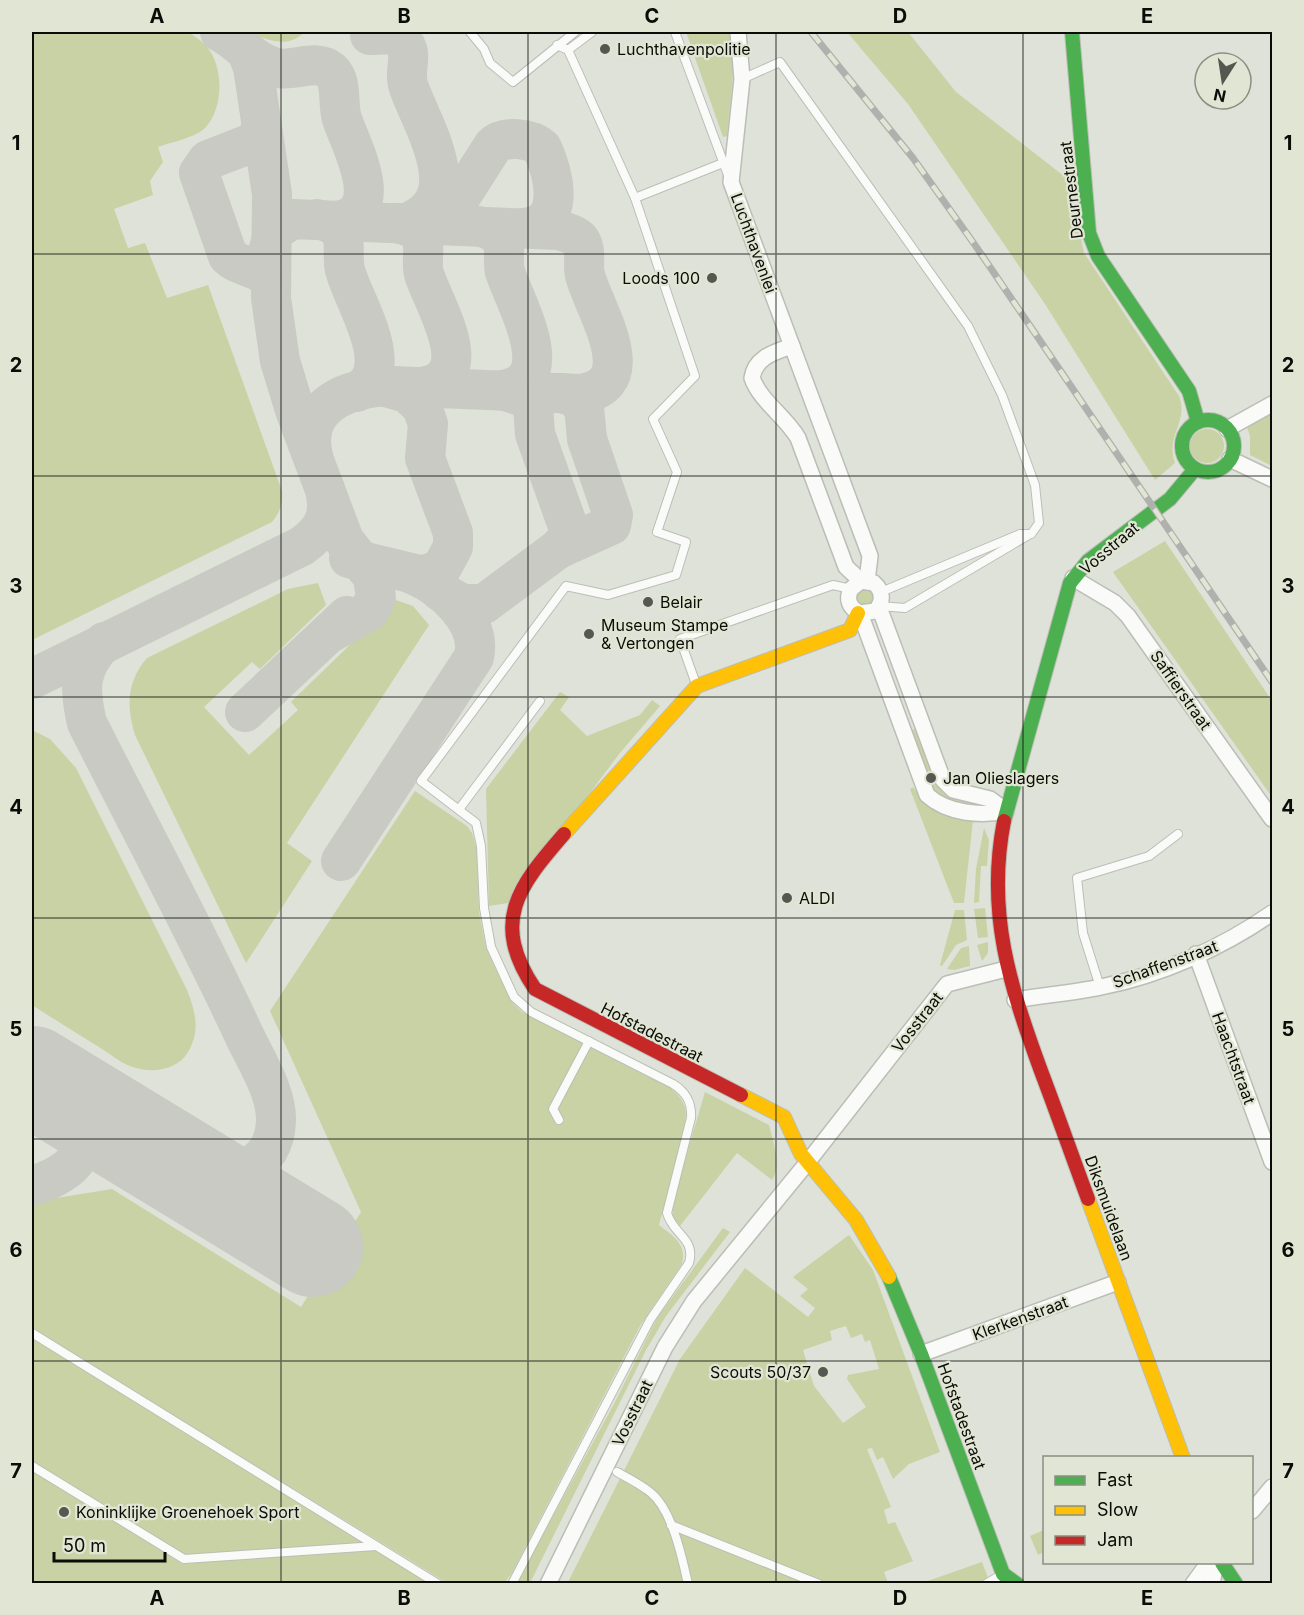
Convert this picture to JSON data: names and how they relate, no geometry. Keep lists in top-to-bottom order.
{
  "streets": {
    "street": [
      "Deurnestraat",
      "Luchthavenlei",
      "Vosstraat",
      "Saffierstraat",
      "Schaffenstraat",
      "Hofstadestraat",
      "Haachtstraat",
      "Diksmuidelaan",
      "Klerkenstraat"
    ]
  },
  "crossings": [
    ["Deurnestraat", "Vosstraat"],
    ["Luchthavenlei", "Hofstadestraat"],
    ["Vosstraat", "Saffierstraat"],
    ["Vosstraat", "Hofstadestraat"],
    ["Vosstraat", "Diksmuidelaan"],
    ["Schaffenstraat", "Haachtstraat"],
    ["Schaffenstraat", "Diksmuidelaan"],
    ["Hofstadestraat", "Klerkenstraat"],
    ["Diksmuidelaan", "Klerkenstraat"]
  ],
  "places": [
    "Luchthavenpolitie",
    "Loods 100",
    "Belair",
    "Museum Stampe & Vertongen",
    "Jan Olieslagers",
    "ALDI",
    "Scouts 50/37",
    "Koninklijke Groenehoek Sport"
  ],
  "legend": ["Fast", "Slow", "Jam"],
  "scale_bar": "50 m",
  "north": "bottom",
  "grid": {
    "columns": [
      "A",
      "B",
      "C",
      "D",
      "E"
    ],
    "rows": [
      "1",
      "2",
      "3",
      "4",
      "5",
      "6",
      "7"
    ]
  }
}
